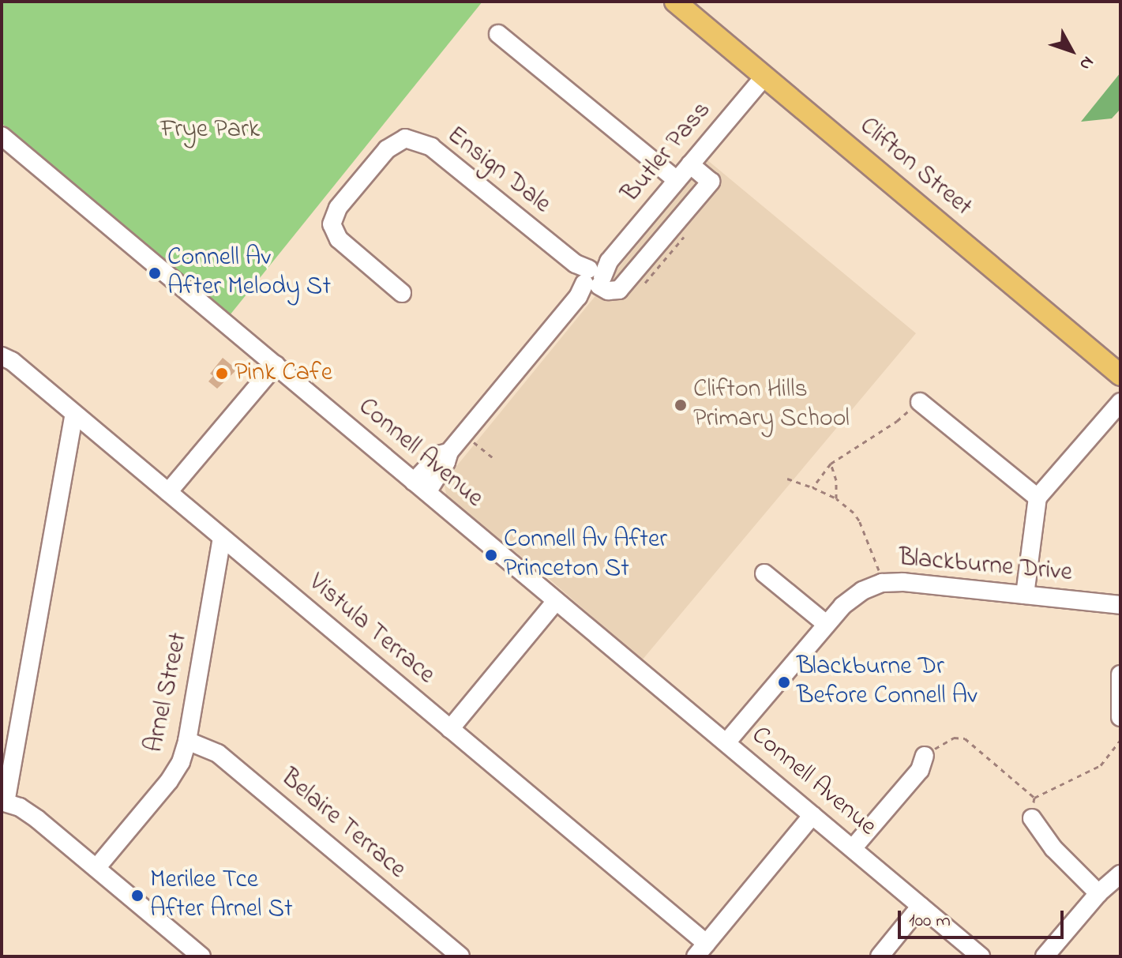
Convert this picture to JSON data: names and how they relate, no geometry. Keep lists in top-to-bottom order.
{
  "streets": {
    "main road": ["Clifton Street"],
    "street": [
      "Butler Pass",
      "Ensign Dale",
      "Connell Avenue",
      "Blackburne Drive",
      "Vistula Terrace",
      "Arnel Street",
      "Belaire Terrace"
    ]
  },
  "crossings": [
    ["Butler Pass", "Clifton Street"],
    ["Butler Pass", "Ensign Dale"],
    ["Butler Pass", "Connell Avenue"],
    ["Connell Avenue", "Blackburne Drive"],
    ["Vistula Terrace", "Arnel Street"],
    ["Arnel Street", "Belaire Terrace"]
  ],
  "parks": ["Frye Park"],
  "places": [
    "Connell Av After Melody St",
    "Pink Cafe",
    "Clifton Hills Primary School",
    "Connell Av After Princeton St",
    "Blackburne Dr Before Connell Av",
    "Merilee Tce After Arnel St"
  ],
  "scale_bar": "100 m",
  "north": "bottom right"
}
